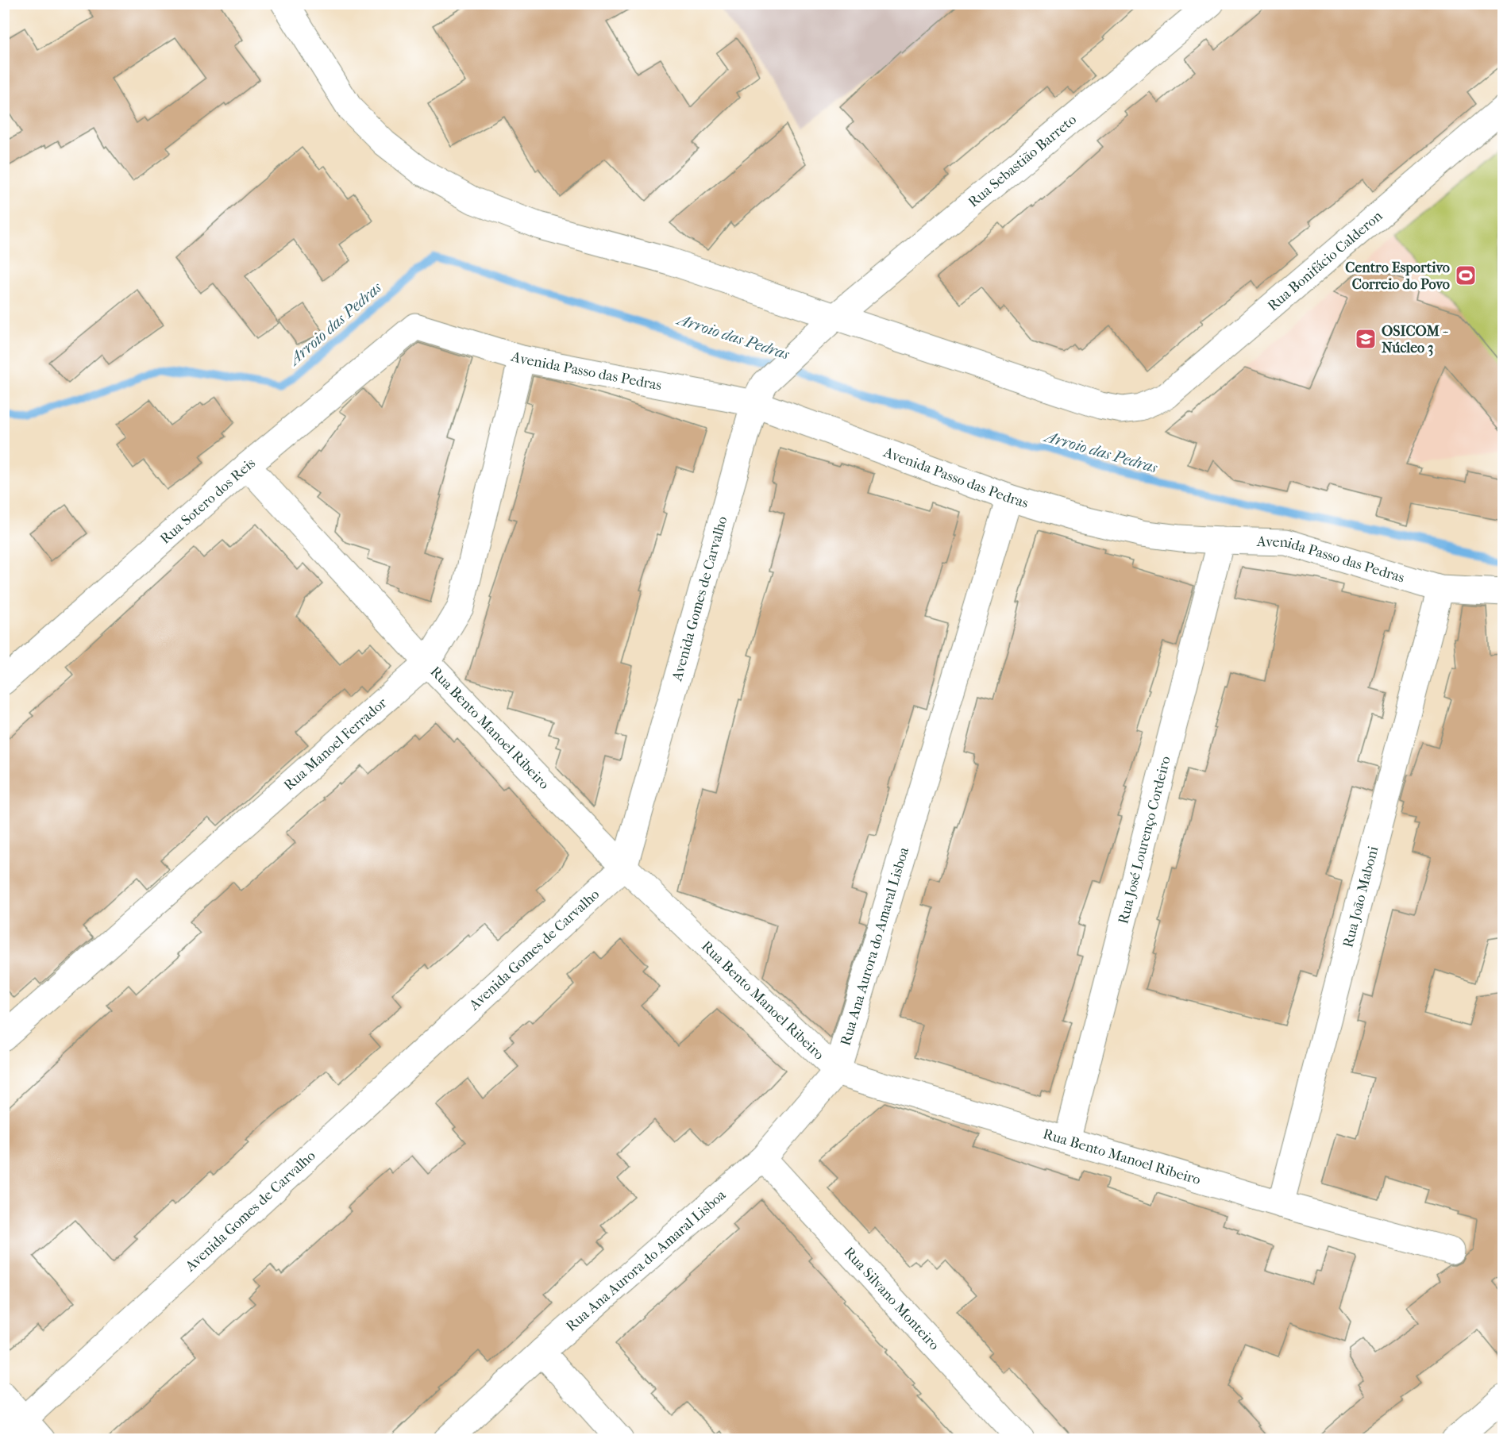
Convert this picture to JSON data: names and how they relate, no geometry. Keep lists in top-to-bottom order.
{
  "streets": {
    "street": [
      "Rua Sebastião Barreto",
      "Rua Bonifácio Calderon",
      "Avenida Passo das Pedras",
      "Rua Sotero dos Reis",
      "Avenida Gomes de Carvalho",
      "Rua Bento Manoel Ribeiro",
      "Rua Manoel Ferrador",
      "Rua José Lourenço Cordeiro",
      "Rua João Maboni",
      "Rua Ana Aurora do Amaral Lisboa",
      "Rua Silvano Monteiro"
    ]
  },
  "crossings": [
    ["Rua Sebastião Barreto", "Rua Bonifácio Calderon"],
    ["Avenida Passo das Pedras", "Rua Sotero dos Reis"],
    ["Avenida Passo das Pedras", "Avenida Gomes de Carvalho"],
    ["Avenida Passo das Pedras", "Rua Manoel Ferrador"],
    ["Avenida Passo das Pedras", "Rua José Lourenço Cordeiro"],
    ["Avenida Passo das Pedras", "Rua João Maboni"],
    ["Avenida Passo das Pedras", "Rua Ana Aurora do Amaral Lisboa"],
    ["Rua Sotero dos Reis", "Rua Bento Manoel Ribeiro"],
    ["Avenida Gomes de Carvalho", "Rua Bento Manoel Ribeiro"],
    ["Rua Bento Manoel Ribeiro", "Rua Manoel Ferrador"],
    ["Rua Bento Manoel Ribeiro", "Rua José Lourenço Cordeiro"],
    ["Rua Bento Manoel Ribeiro", "Rua João Maboni"],
    ["Rua Bento Manoel Ribeiro", "Rua Ana Aurora do Amaral Lisboa"],
    ["Rua Ana Aurora do Amaral Lisboa", "Rua Silvano Monteiro"]
  ],
  "water": ["Arroio das Pedras"],
  "places": {
    "sports": ["Centro Esportivo Correio do Povo"],
    "school or university": ["OSICOM - Núcleo 3"]
  }
}
